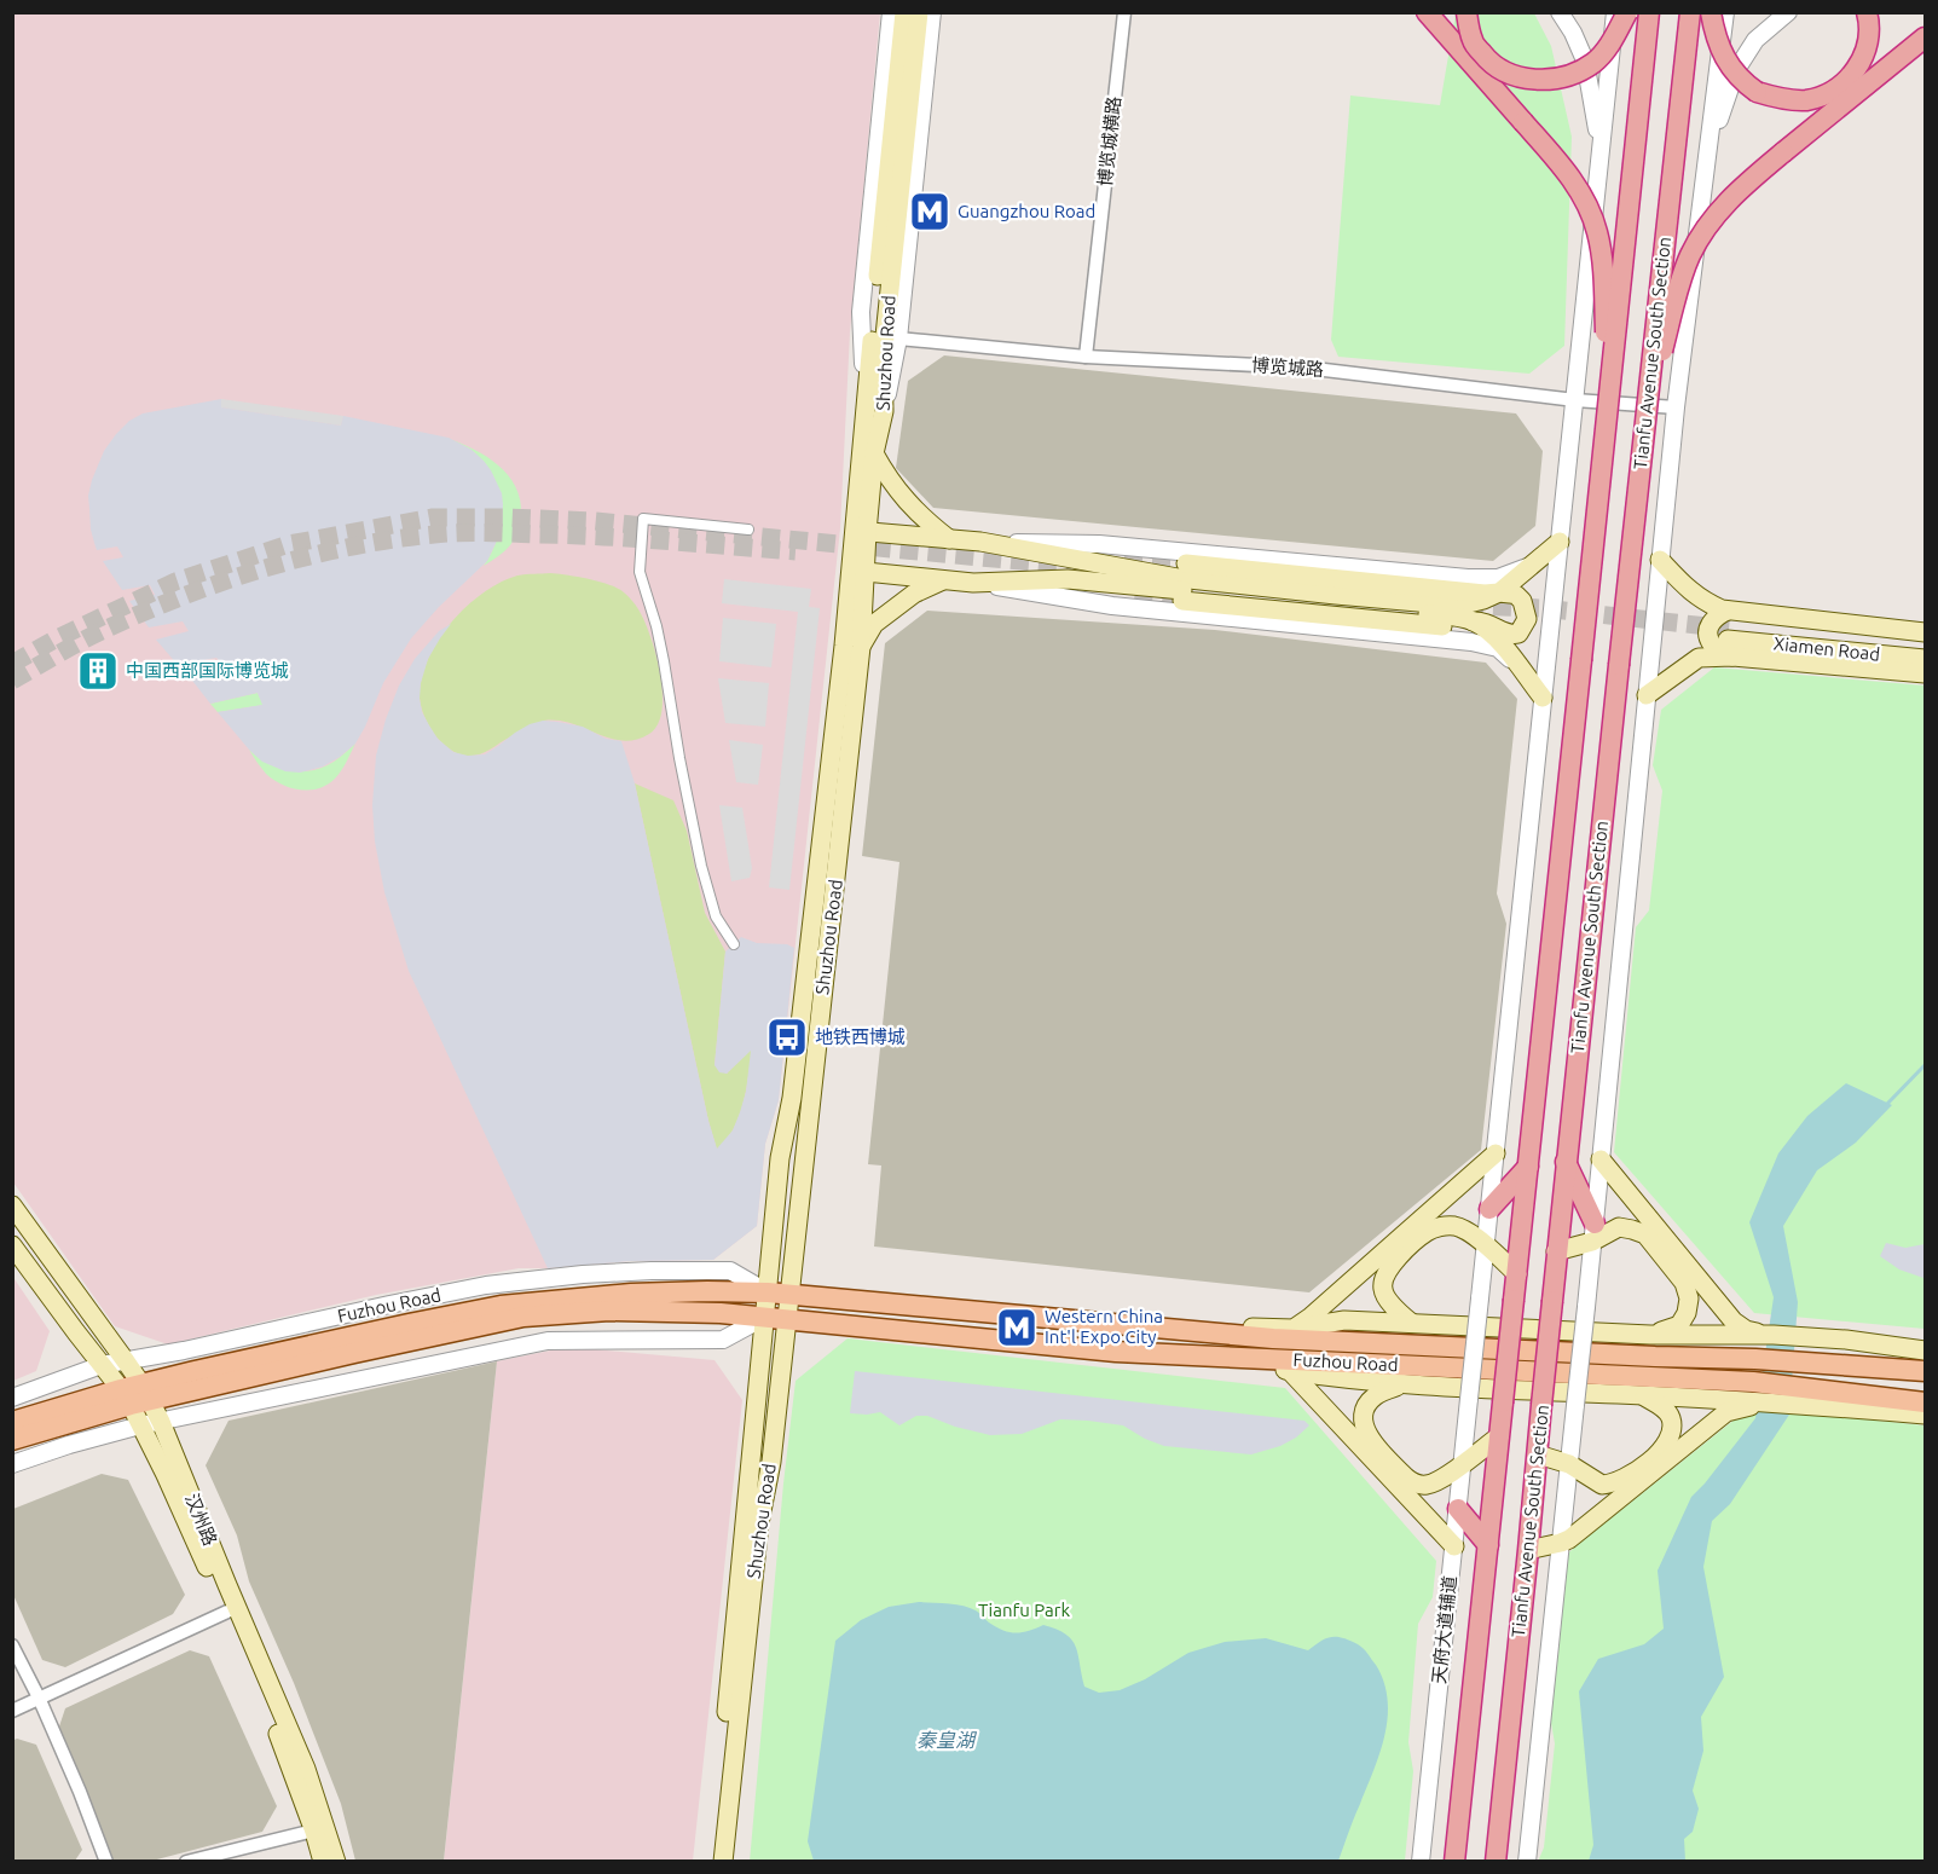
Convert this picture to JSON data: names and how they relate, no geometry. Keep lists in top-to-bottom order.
{
  "streets": {
    "highway": ["Tianfu Avenue South Section"],
    "main road": [
      "Shuzhou Road",
      "Xiamen Road",
      "Fuzhou Road",
      "汉州路"
    ],
    "street": ["博览城横路", "博览城路", "天府大道辅道"]
  },
  "crossings": [
    ["博览城横路", "博览城路"],
    ["Shuzhou Road", "Fuzhou Road"],
    ["博览城路", "天府大道辅道"],
    ["Fuzhou Road", "汉州路"]
  ],
  "water": ["秦皇湖"],
  "parks": ["Tianfu Park"],
  "places": {
    "metro station": ["Guangzhou Road", "Western China Int'l Expo City"],
    "building": ["中国西部国际博览城"],
    "bus stop": ["地铁西博城"]
  }
}
